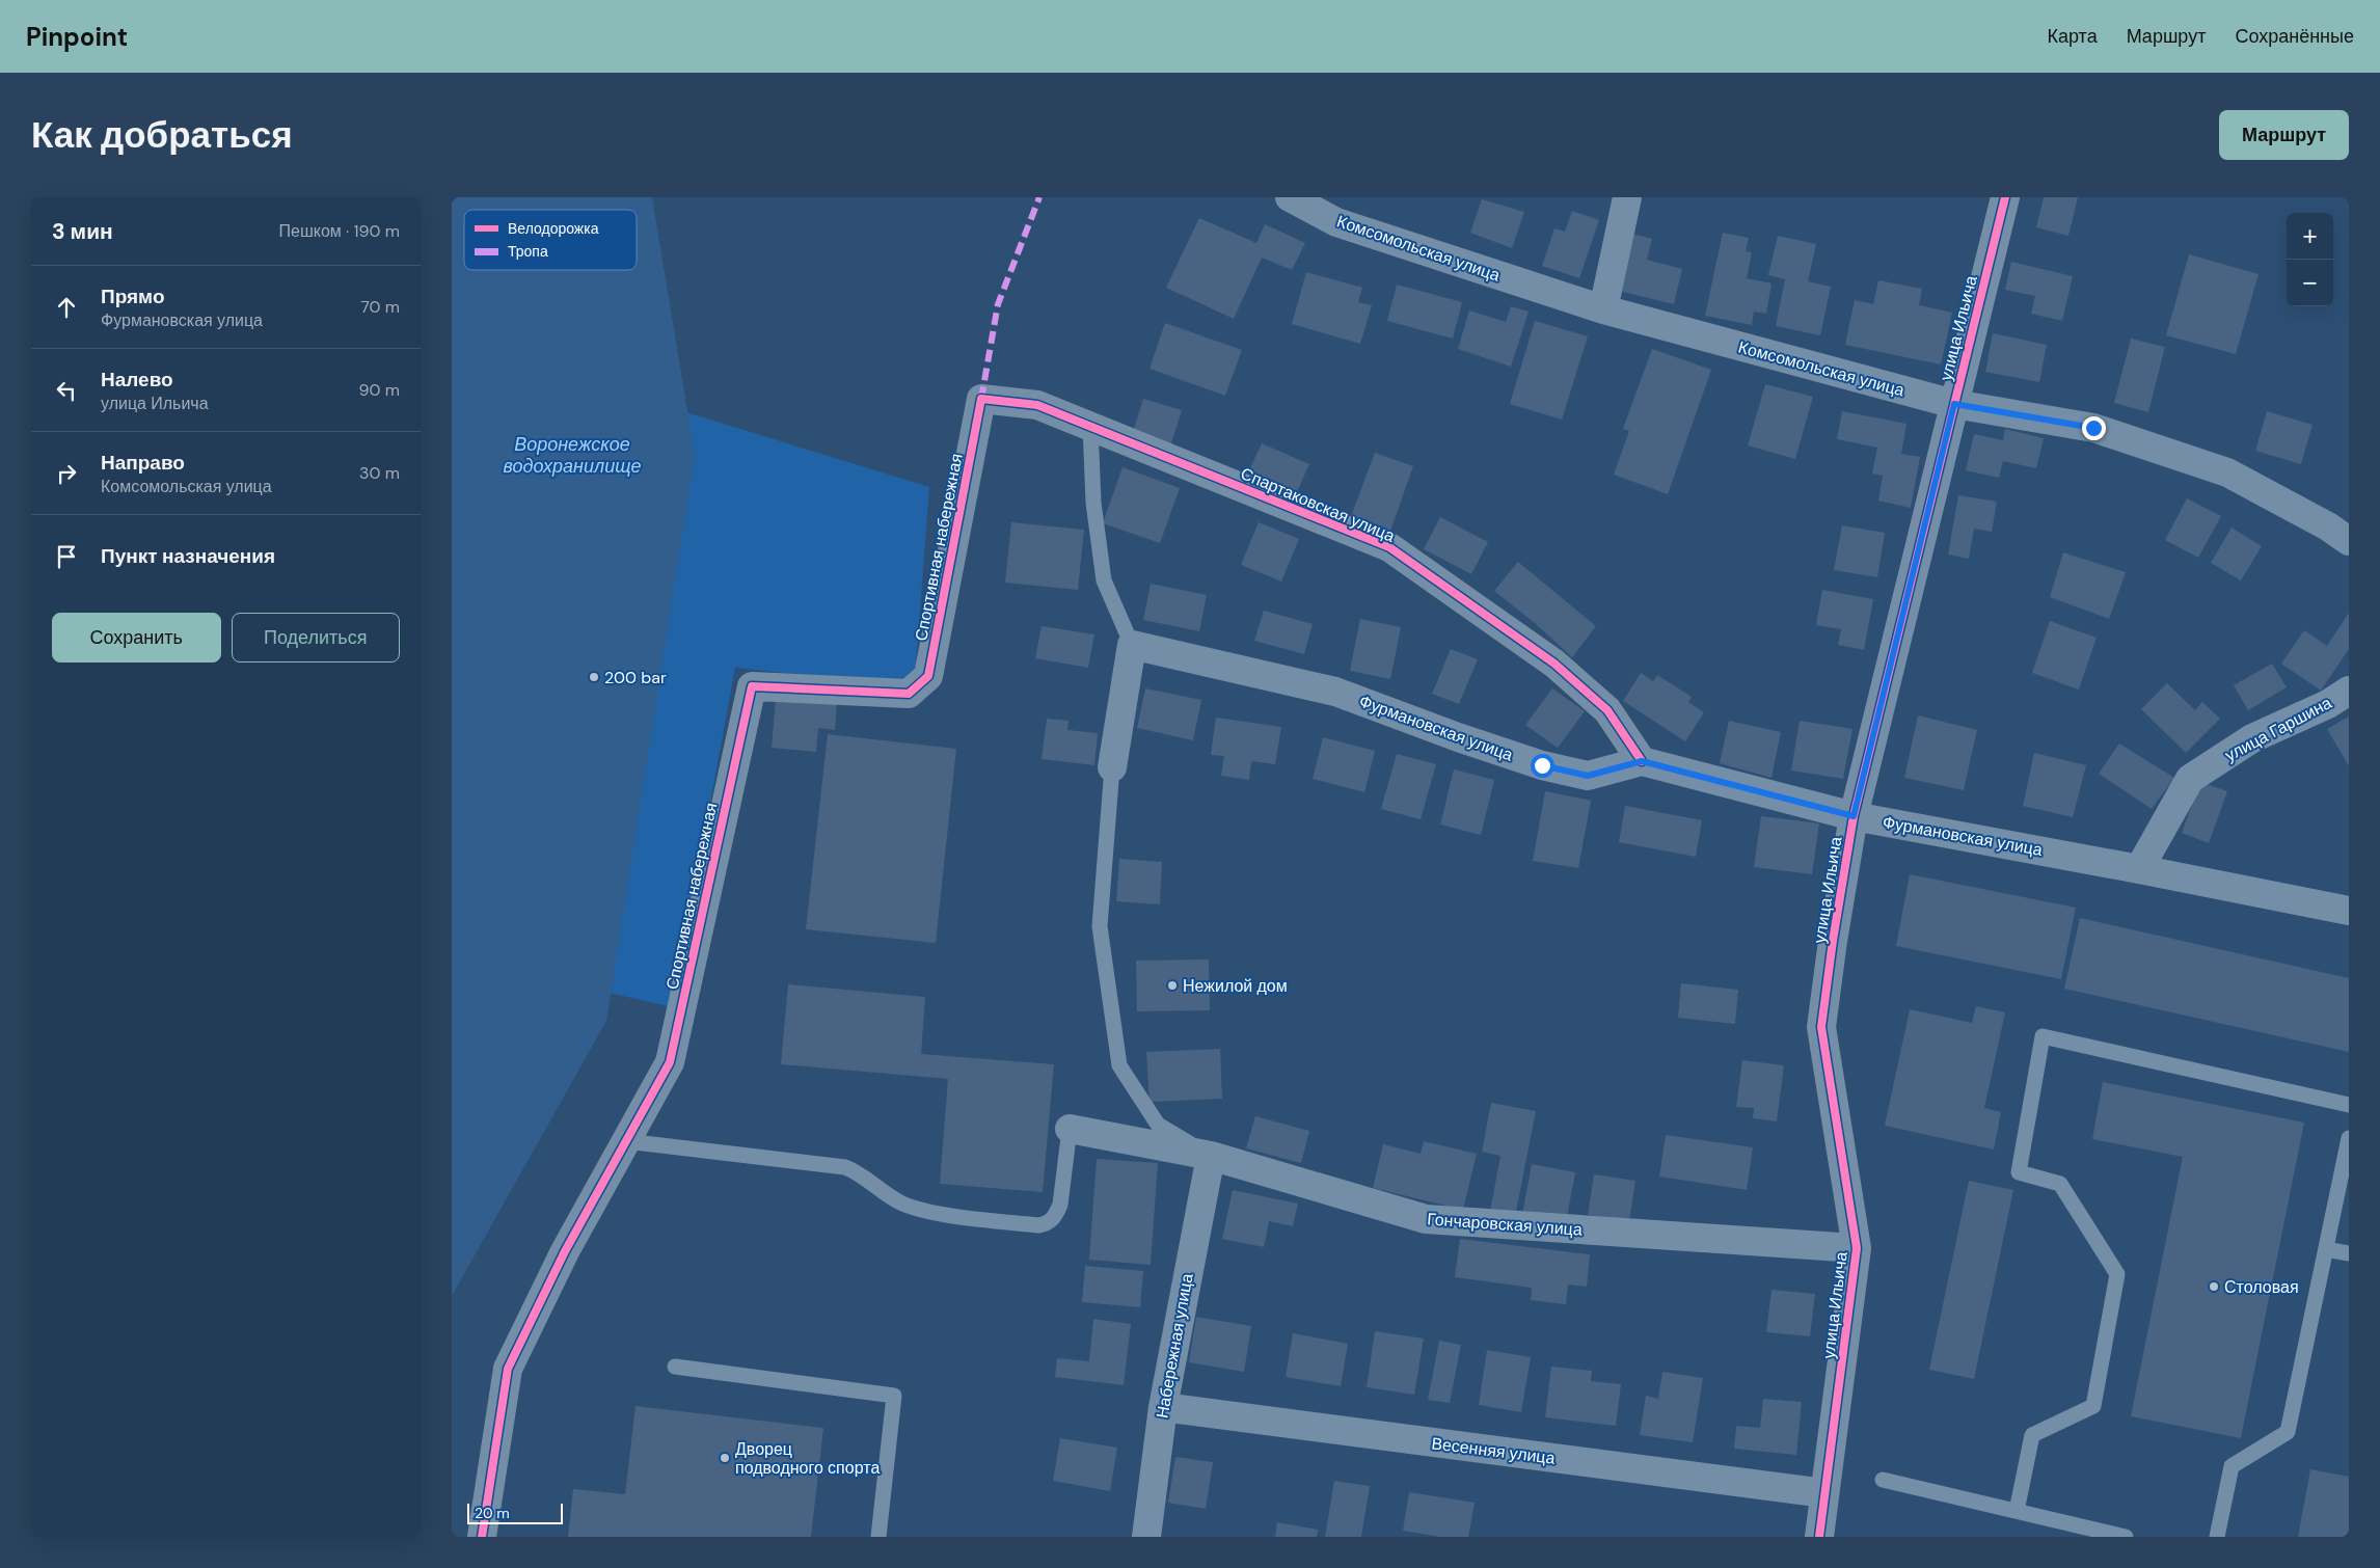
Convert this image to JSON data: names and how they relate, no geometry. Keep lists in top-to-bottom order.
{
  "streets": {
    "street": [
      "Комсомольская улица",
      "улица Ильича",
      "Спартаковская улица",
      "Спортивная набережная",
      "Фурмановская улица",
      "улица Гаршина",
      "Гончаровская улица",
      "Набережная улица",
      "Весенняя улица"
    ]
  },
  "crossings": [
    ["Комсомольская улица", "улица Ильича"],
    ["улица Ильича", "Фурмановская улица"],
    ["улица Ильича", "Гончаровская улица"],
    ["улица Ильича", "Весенняя улица"],
    ["Спартаковская улица", "Спортивная набережная"],
    ["Спартаковская улица", "Фурмановская улица"],
    ["Фурмановская улица", "улица Гаршина"],
    ["Гончаровская улица", "Набережная улица"],
    ["Набережная улица", "Весенняя улица"]
  ],
  "water": ["Воронежское водохранилище"],
  "places": [
    "200 bar",
    "Нежилой дом",
    "Столовая",
    "Дворец подводного спорта"
  ],
  "legend": ["Велодорожка", "Тропа"],
  "scale_bar": "20 m",
  "page": {
    "header": "Pinpoint",
    "nav": ["Карта", "Маршрут", "Сохранённые"],
    "buttons": [
      "Маршрут",
      ["Сохранить", "Поделиться"]
    ],
    "title": "Как добраться",
    "heading": ["3 мин", "Пешком · 190 m"],
    "map_buttons": ["+", "−"],
    "list": [
      ["Прямо", "Фурмановская улица", "70 m"],
      ["Налево", "улица Ильича", "90 m"],
      ["Направо", "Комсомольская улица", "30 m"],
      "Пункт назначения"
    ],
    "scale": "20 m"
  }
}
